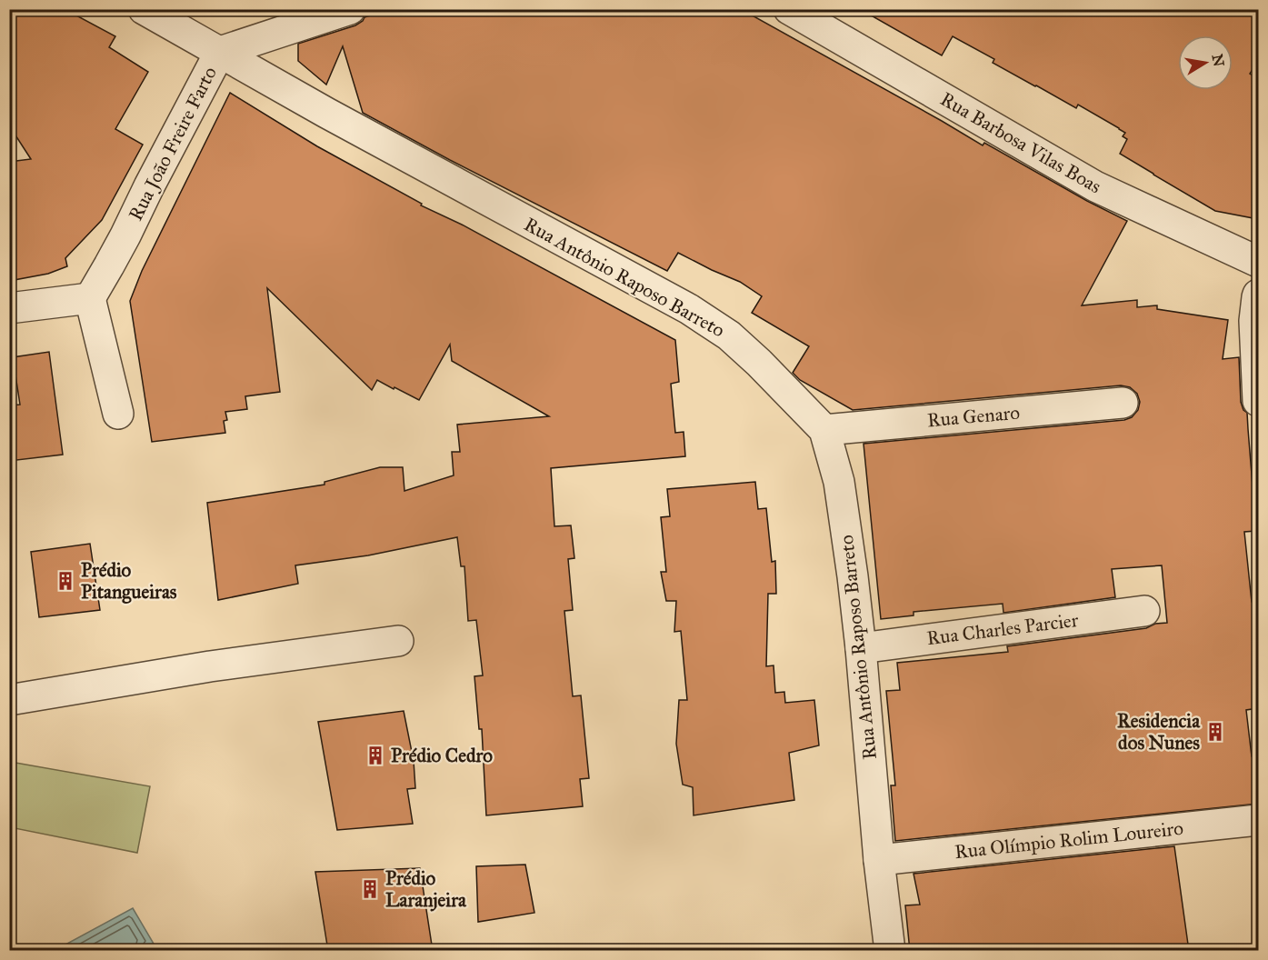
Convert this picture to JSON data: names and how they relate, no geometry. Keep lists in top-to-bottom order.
{
  "streets": {
    "street": [
      "Rua Barbosa Vilas Boas",
      "Rua João Freire Farto",
      "Rua Antônio Raposo Barreto",
      "Rua Genaro",
      "Rua Charles Parcier",
      "Rua Olímpio Rolim Loureiro"
    ]
  },
  "crossings": [
    ["Rua João Freire Farto", "Rua Antônio Raposo Barreto"],
    ["Rua Antônio Raposo Barreto", "Rua Genaro"],
    ["Rua Antônio Raposo Barreto", "Rua Charles Parcier"],
    ["Rua Antônio Raposo Barreto", "Rua Olímpio Rolim Loureiro"]
  ],
  "places": {
    "building": [
      "Prédio Pitangueiras",
      "Residencia dos Nunes",
      "Prédio Cedro",
      "Prédio Laranjeira"
    ]
  },
  "north": "right"
}
